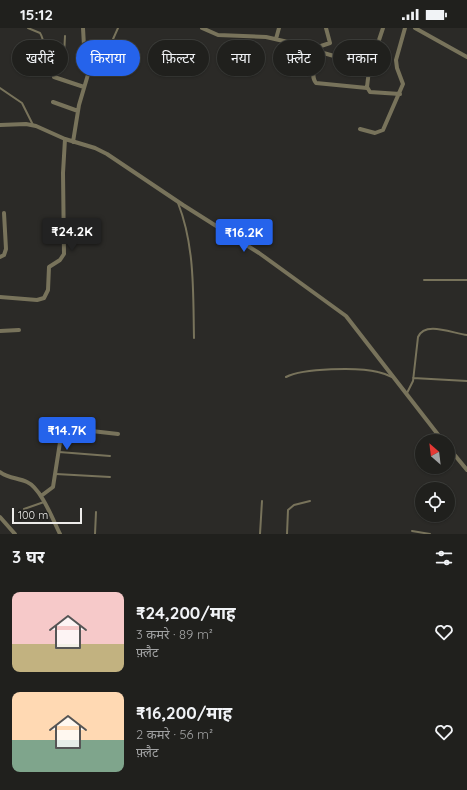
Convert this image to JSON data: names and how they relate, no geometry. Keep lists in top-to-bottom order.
{
  "scale_bar": "100 m",
  "north": "top left",
  "page": {
    "status": "15:12",
    "chip": [
      "खरीदें",
      "किराया",
      "फ़िल्टर",
      "नया",
      "फ़्लैट",
      "मकान"
    ],
    "price": ["₹24.2K", "₹16.2K", "₹14.7K"],
    "scale": "100 m",
    "heading": "3 घर",
    "list": [
      {
        "name": "₹24,200/माह",
        "note": "3 कमरे · 89 m² · फ़्लैट"
      },
      {
        "name": "₹16,200/माह",
        "note": "2 कमरे · 56 m² · फ़्लैट"
      }
    ]
  }
}
